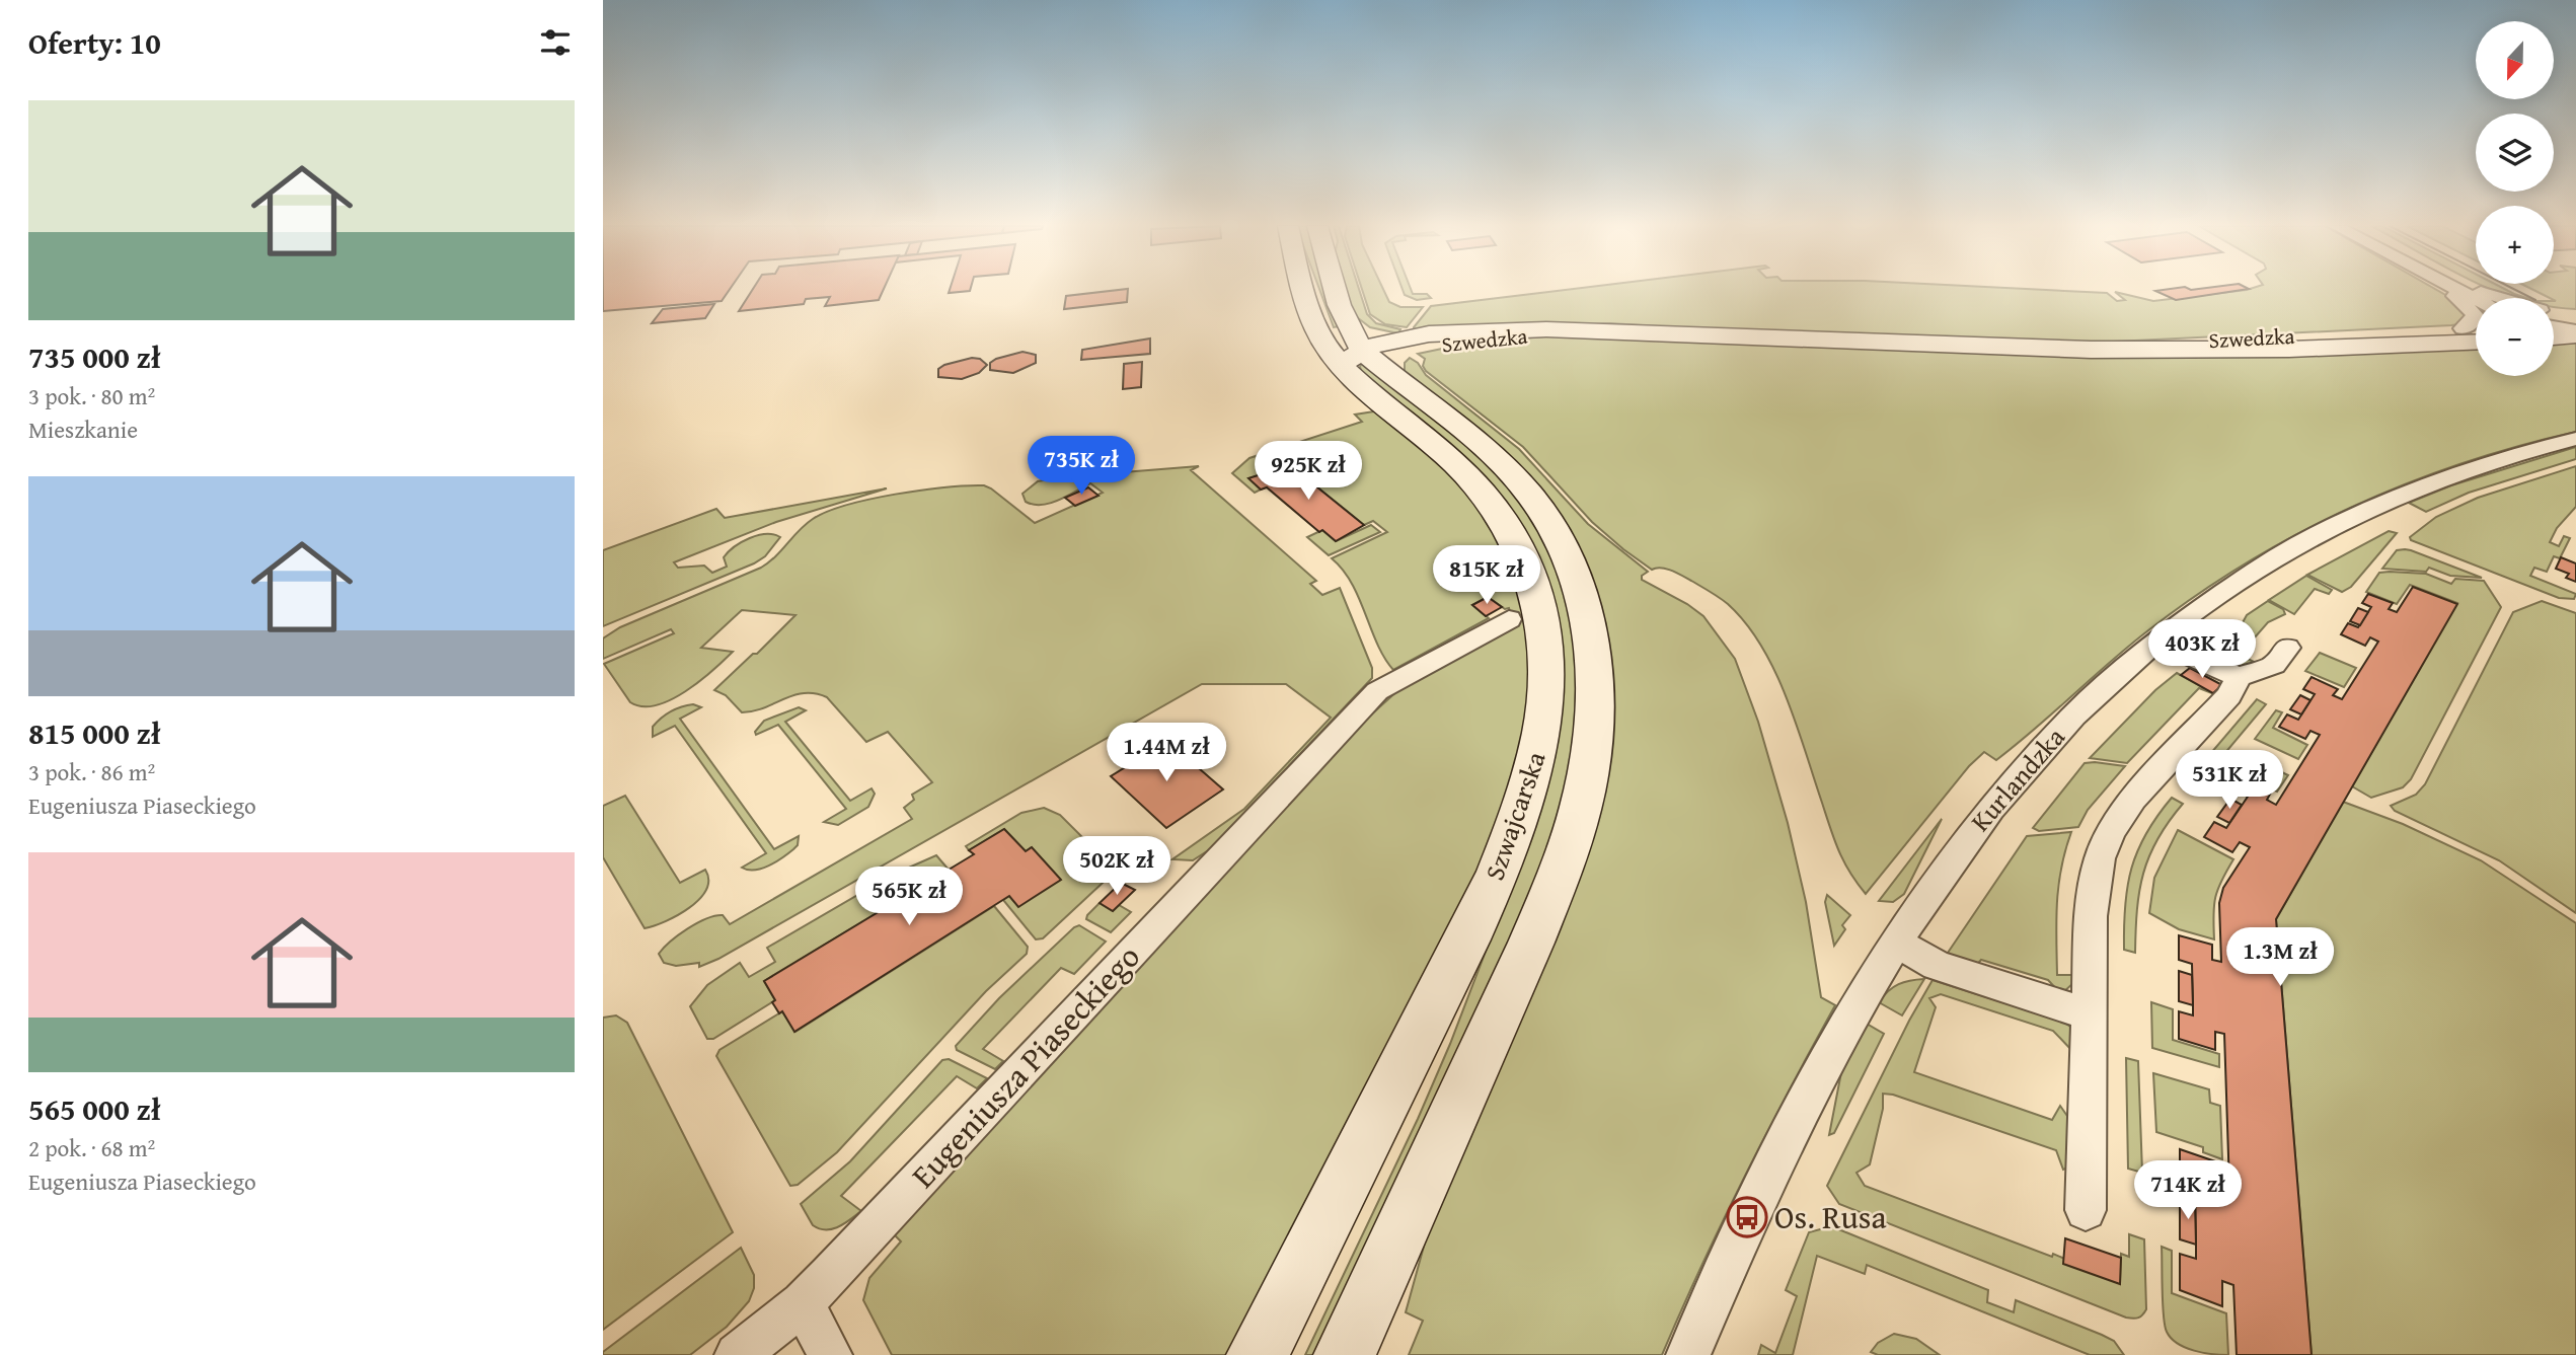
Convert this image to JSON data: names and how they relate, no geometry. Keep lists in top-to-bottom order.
{
  "streets": {
    "street": [
      "Szwedzka",
      "Kurlandzka",
      "Szwajcarska",
      "Eugeniusza Piaseckiego"
    ]
  },
  "crossings": [
    ["Szwedzka", "Szwajcarska"]
  ],
  "places": {
    "bus stop": ["Os. Rusa"]
  },
  "north": "bottom",
  "page": {
    "heading": "Oferty: 10",
    "map_buttons": ["+", "−"],
    "list": [
      {
        "name": "735 000 zł",
        "note": "3 pok. · 80 m² · Mieszkanie"
      },
      {
        "name": "815 000 zł",
        "note": "3 pok. · 86 m² · Eugeniusza Piaseckiego"
      },
      {
        "name": "565 000 zł",
        "note": "2 pok. · 68 m² · Eugeniusza Piaseckiego"
      }
    ],
    "price": [
      "735K zł",
      "925K zł",
      "815K zł",
      "403K zł",
      "1.44M zł",
      "531K zł",
      "502K zł",
      "565K zł",
      "1.3M zł",
      "714K zł"
    ]
  }
}
